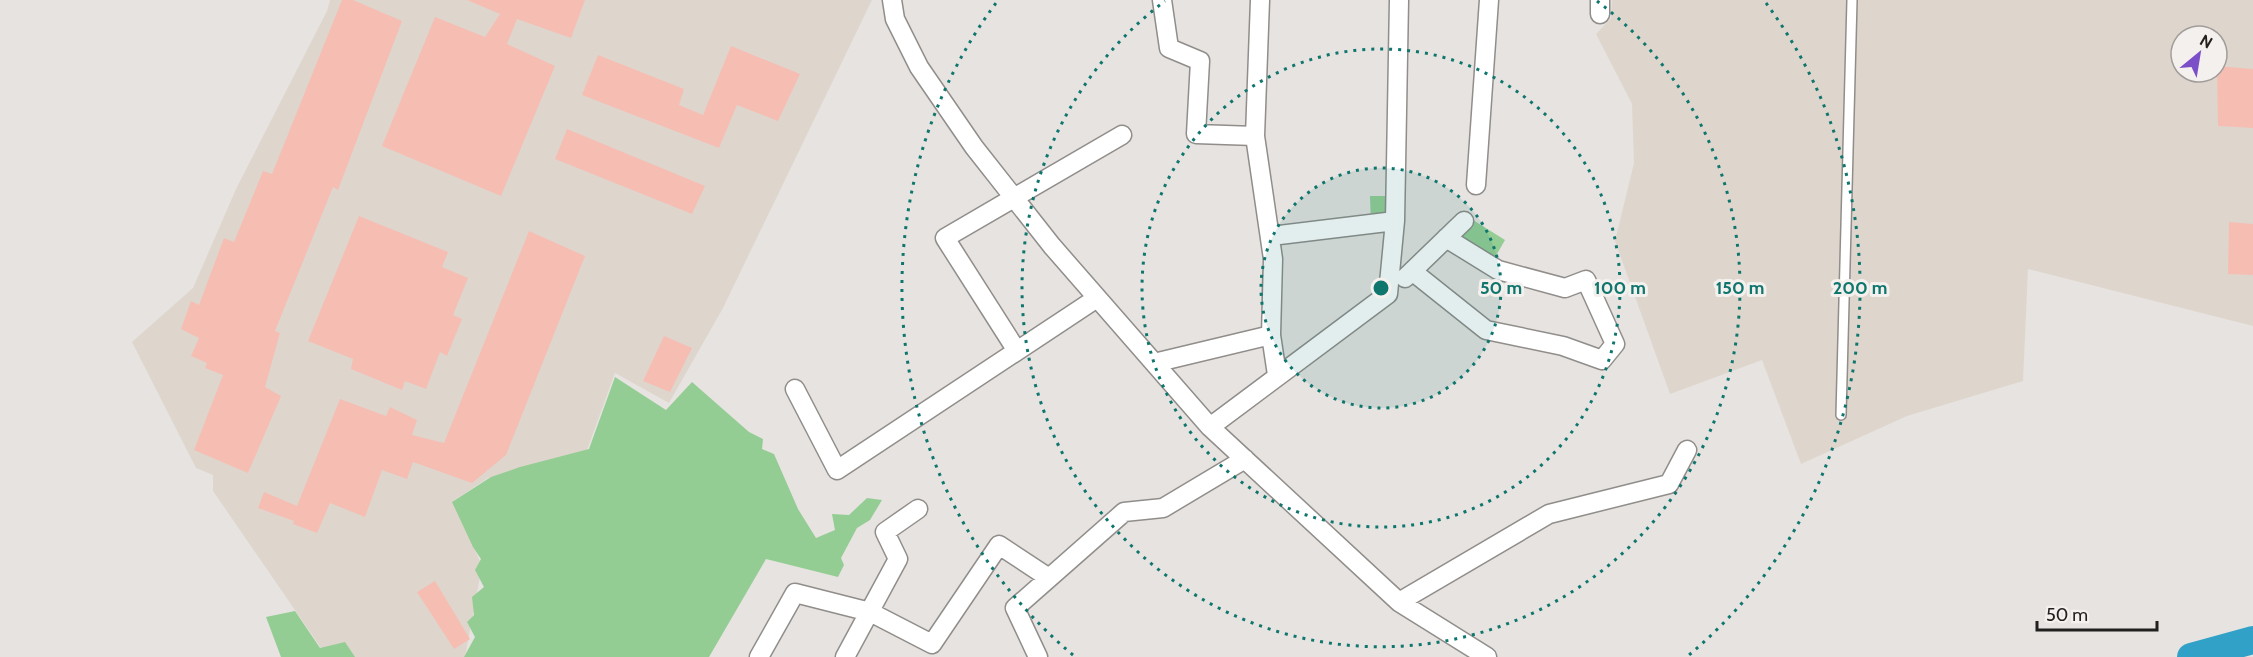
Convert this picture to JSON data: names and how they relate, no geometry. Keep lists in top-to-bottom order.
{
  "scale_bar": "50 m",
  "north": "top right",
  "rings": [
    "50 m",
    "100 m",
    "150 m",
    "200 m"
  ]
}
